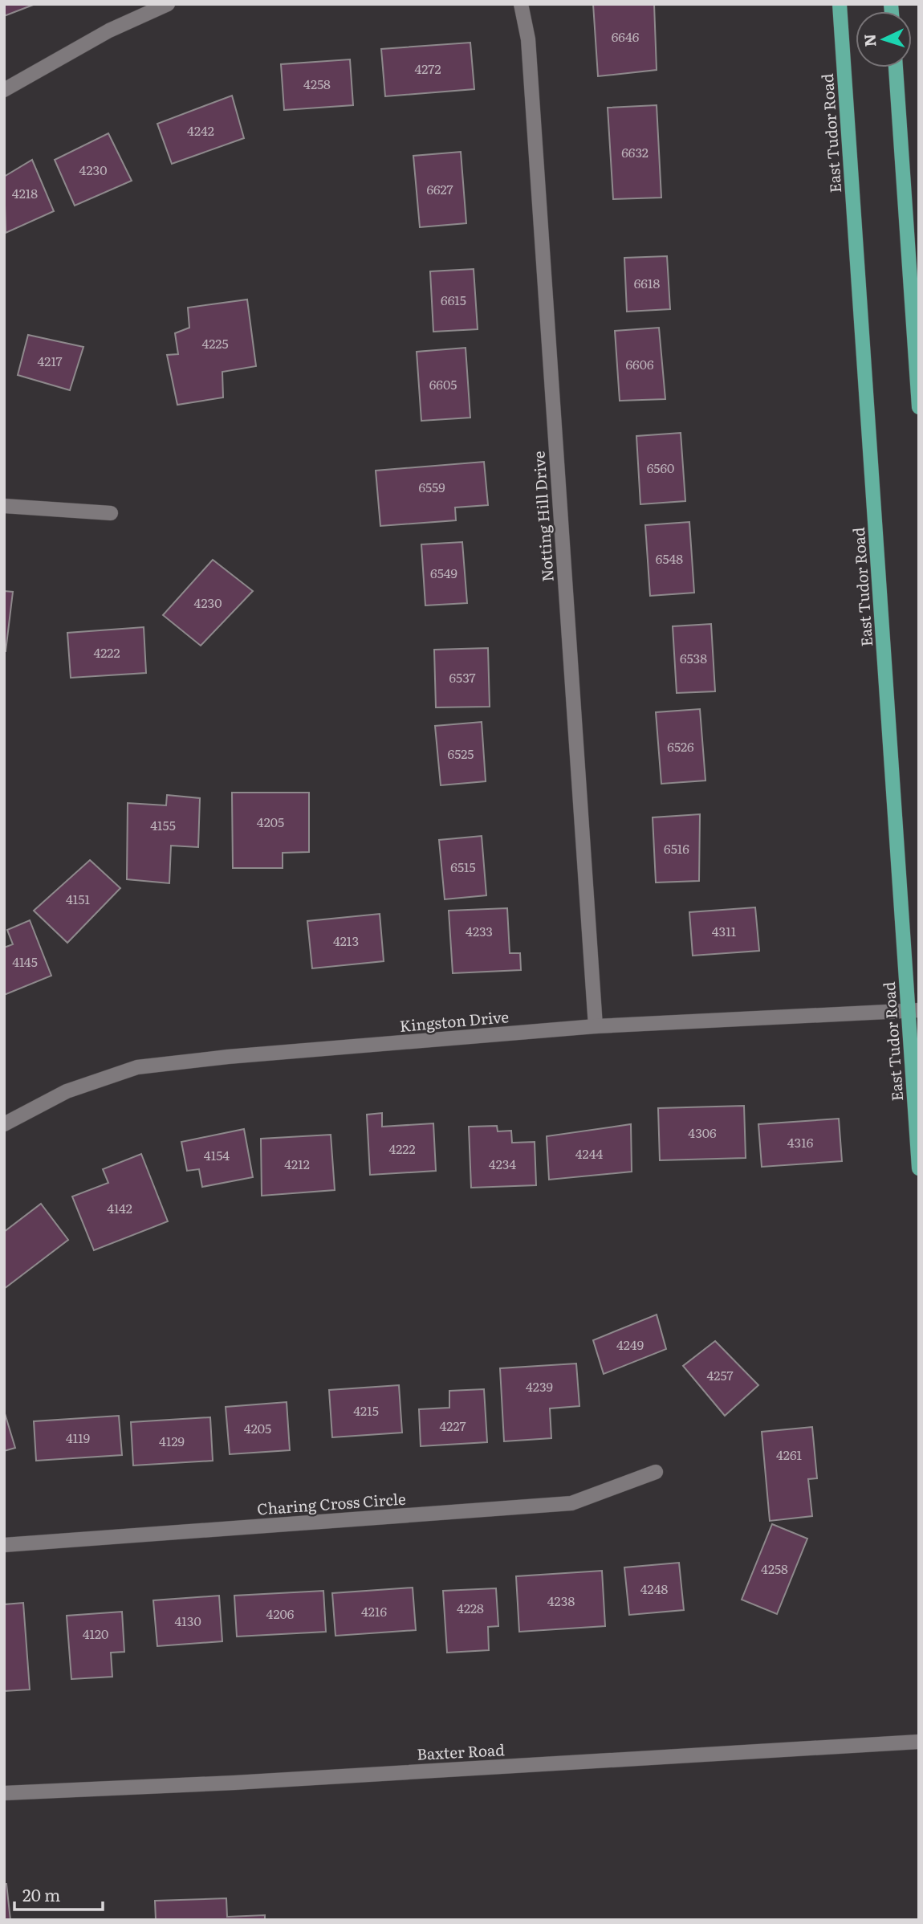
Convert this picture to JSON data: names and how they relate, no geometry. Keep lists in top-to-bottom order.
{
  "streets": {
    "main road": ["East Tudor Road"],
    "street": [
      "Notting Hill Drive",
      "Kingston Drive",
      "Charing Cross Circle",
      "Baxter Road"
    ]
  },
  "crossings": [
    ["East Tudor Road", "Kingston Drive"],
    ["Notting Hill Drive", "Kingston Drive"]
  ],
  "house_numbers": [
    "6646",
    "4272",
    "4258",
    "4242",
    "6632",
    "4230",
    "6627",
    "4218",
    "6618",
    "6615",
    "4225",
    "4217",
    "6606",
    "6605",
    "6560",
    "6559",
    "6548",
    "6549",
    "4230",
    "4222",
    "6538",
    "6537",
    "6526",
    "6525",
    "4205",
    "4155",
    "6516",
    "6515",
    "4151",
    "4233",
    "4311",
    "4213",
    "4145",
    "4306",
    "4316",
    "4222",
    "4244",
    "4154",
    "4212",
    "4234",
    "4142",
    "4249",
    "4257",
    "4239",
    "4215",
    "4227",
    "4205",
    "4119",
    "4129",
    "4261",
    "4258",
    "4248",
    "4238",
    "4228",
    "4216",
    "4206",
    "4130",
    "4120"
  ],
  "scale_bar": "20 m",
  "north": "left"
}
